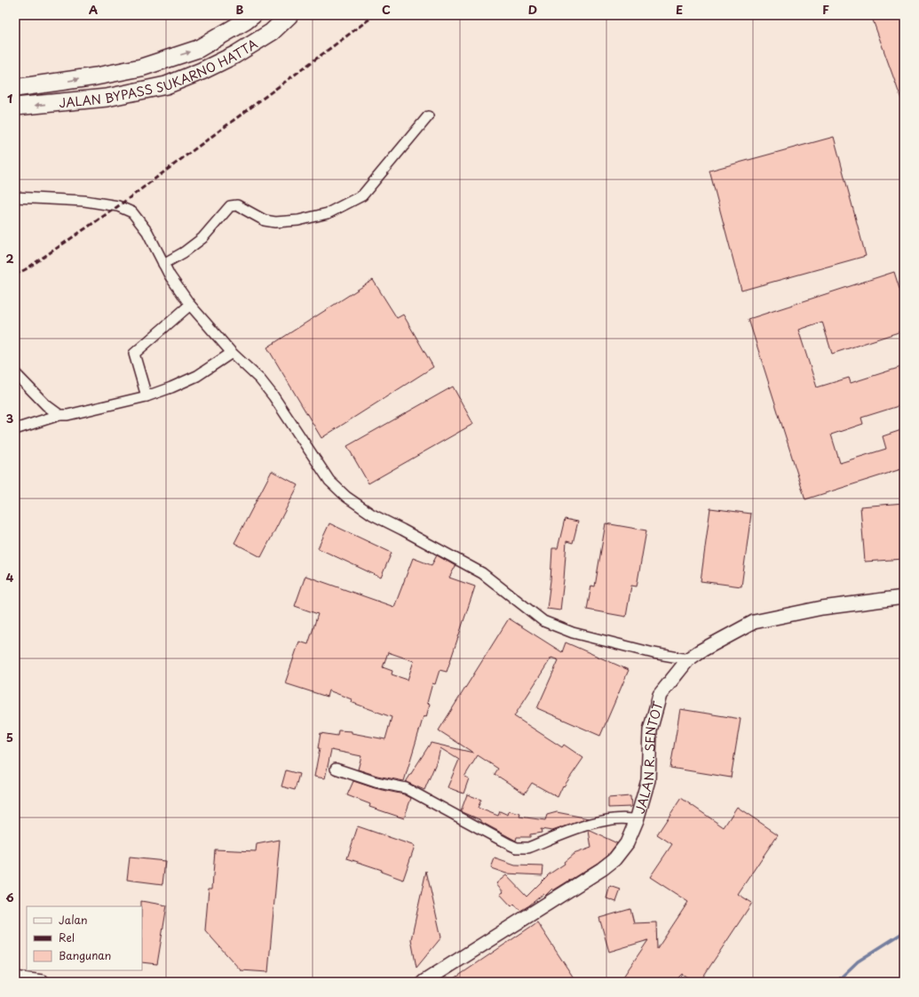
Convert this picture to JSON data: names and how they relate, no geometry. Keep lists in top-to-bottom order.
{
  "streets": {
    "highway": ["JALAN BYPASS SUKARNO HATTA"],
    "street": ["JALAN R. SENTOT"]
  },
  "legend": ["Jalan", "Rel", "Bangunan"],
  "grid": {
    "columns": [
      "A",
      "B",
      "C",
      "D",
      "E",
      "F"
    ],
    "rows": [
      "1",
      "2",
      "3",
      "4",
      "5",
      "6"
    ]
  }
}
